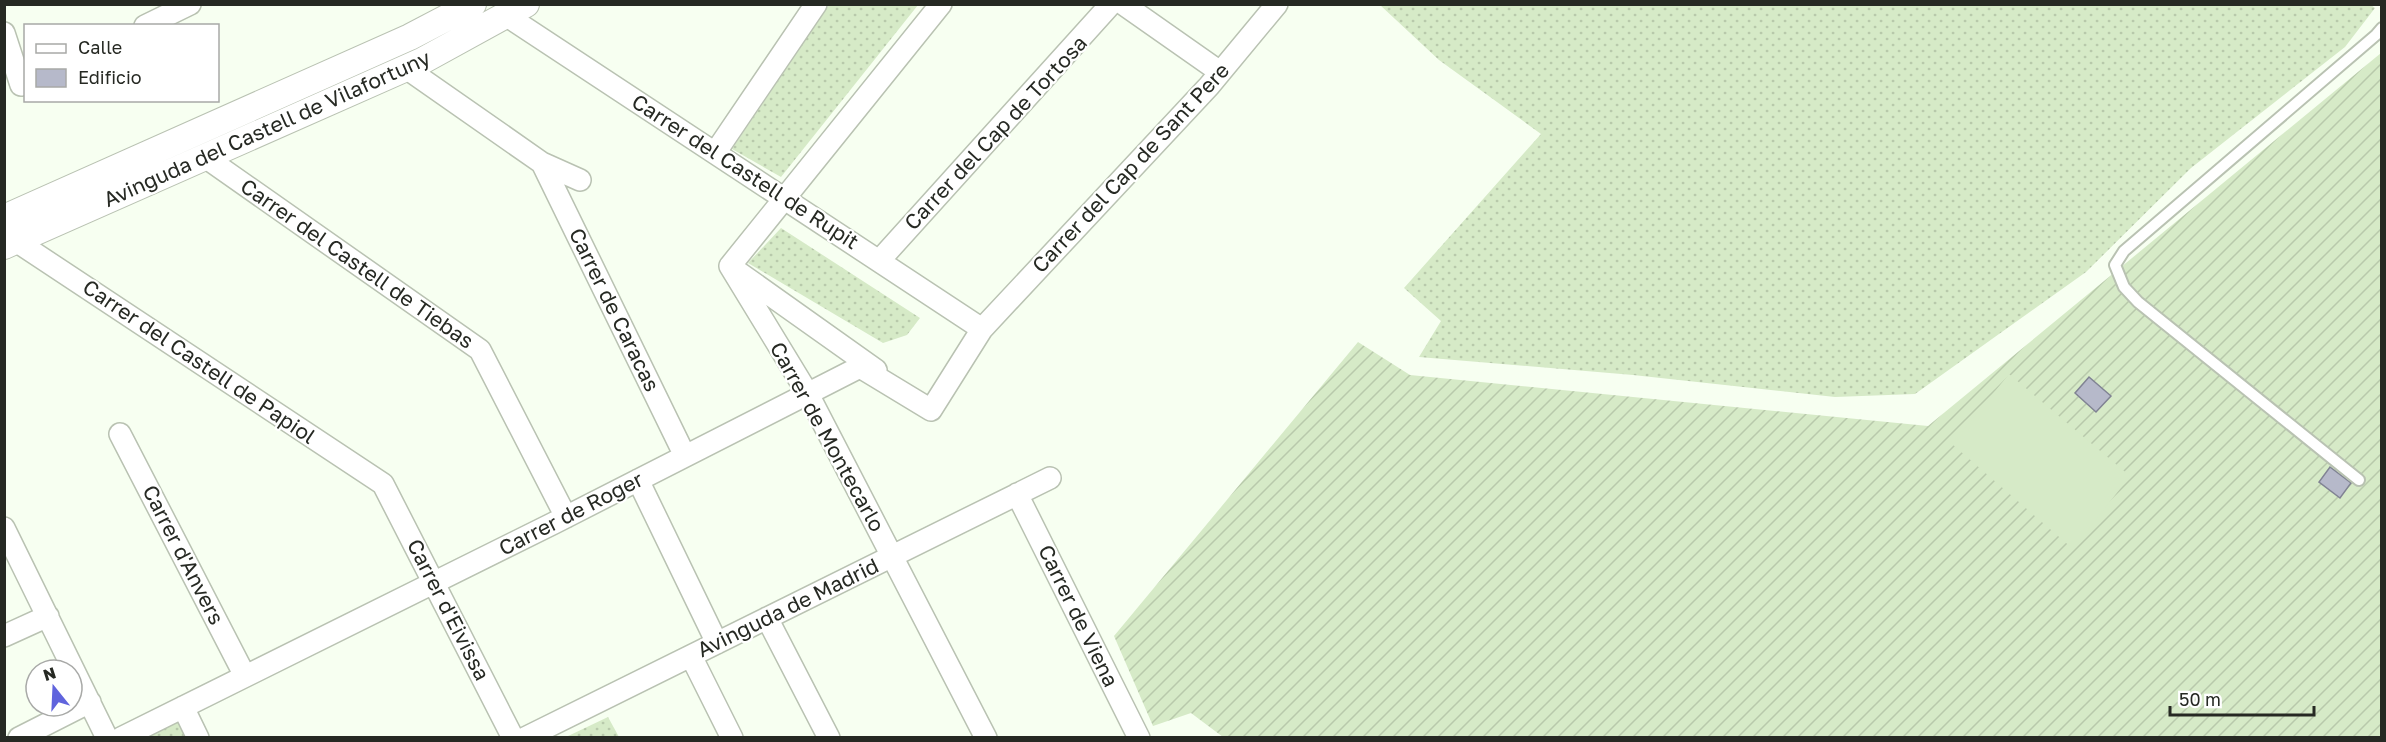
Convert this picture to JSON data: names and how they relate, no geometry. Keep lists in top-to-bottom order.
{
  "streets": {
    "street": [
      "Avinguda del Castell de Vilafortuny",
      "Carrer del Cap de Tortosa",
      "Carrer del Cap de Sant Pere",
      "Carrer del Castell de Rupit",
      "Carrer del Castell de Tiebas",
      "Carrer de Caracas",
      "Carrer del Castell de Papiol",
      "Carrer de Montecarlo",
      "Carrer de Roger",
      "Carrer d'Anvers",
      "Avinguda de Madrid",
      "Carrer d'Eivissa",
      "Carrer de Viena"
    ]
  },
  "crossings": [
    ["Avinguda del Castell de Vilafortuny", "Carrer del Castell de Rupit"],
    ["Avinguda del Castell de Vilafortuny", "Carrer del Castell de Tiebas"],
    ["Avinguda del Castell de Vilafortuny", "Carrer del Castell de Papiol"],
    ["Carrer del Cap de Tortosa", "Carrer del Castell de Rupit"],
    ["Carrer del Cap de Sant Pere", "Carrer del Castell de Rupit"],
    ["Carrer del Castell de Tiebas", "Carrer de Roger"],
    ["Carrer de Caracas", "Carrer de Roger"],
    ["Carrer del Castell de Papiol", "Carrer d'Eivissa"],
    ["Carrer de Montecarlo", "Carrer de Roger"],
    ["Carrer de Montecarlo", "Avinguda de Madrid"],
    ["Carrer de Roger", "Carrer d'Anvers"],
    ["Carrer de Roger", "Carrer d'Eivissa"],
    ["Avinguda de Madrid", "Carrer de Viena"]
  ],
  "legend": ["Calle", "Edificio"],
  "scale_bar": "50 m",
  "north": "top"
}
